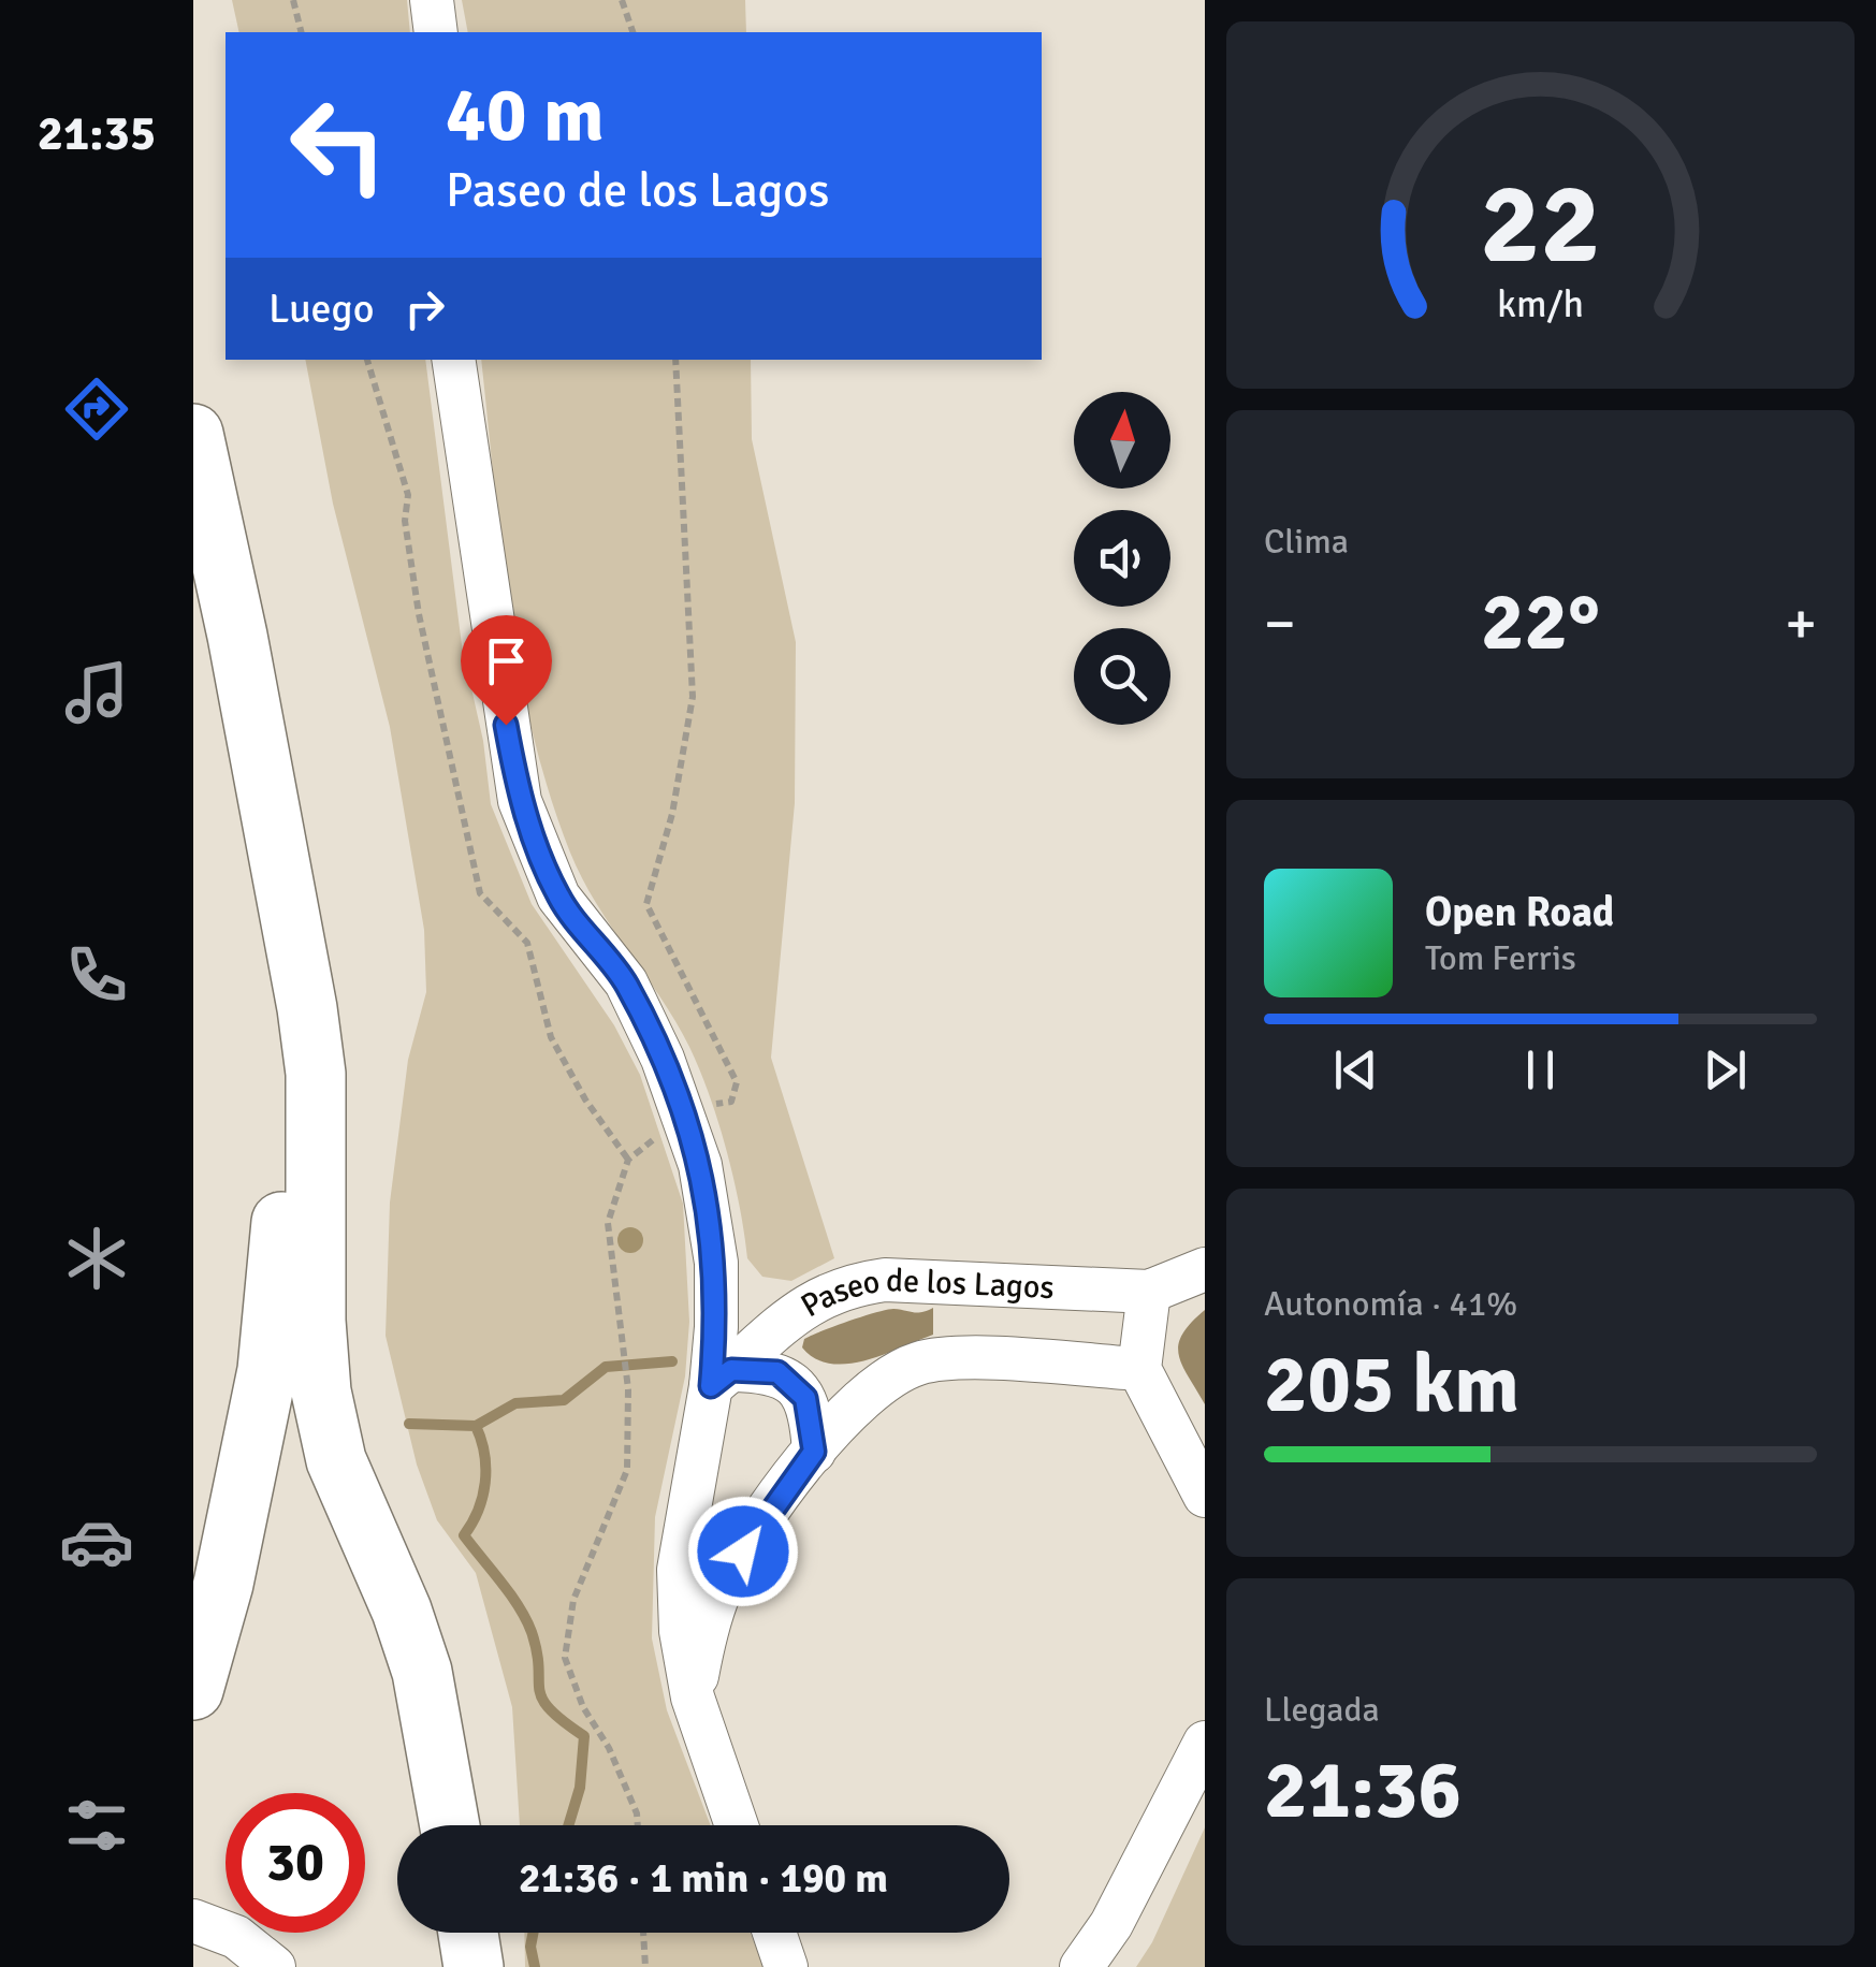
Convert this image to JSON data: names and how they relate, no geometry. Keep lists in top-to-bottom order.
{
  "streets": {
    "street": ["Paseo de los Lagos"]
  },
  "north": "top",
  "page": {
    "tabs": "21:35",
    "turn": ["40 m", "Paseo de los Lagos"],
    "then": "Luego",
    "tile": [
      "Clima",
      ["Autonomía · 41%", "205 km"],
      ["Llegada", "21:36"]
    ],
    "heat": ["−", "22°", "+"],
    "song": ["Open Road", "Tom Ferris"],
    "limit": "30",
    "trip": "21:36 · 1 min · 190 m",
    "gauge": ["22", "km/h"]
  }
}
